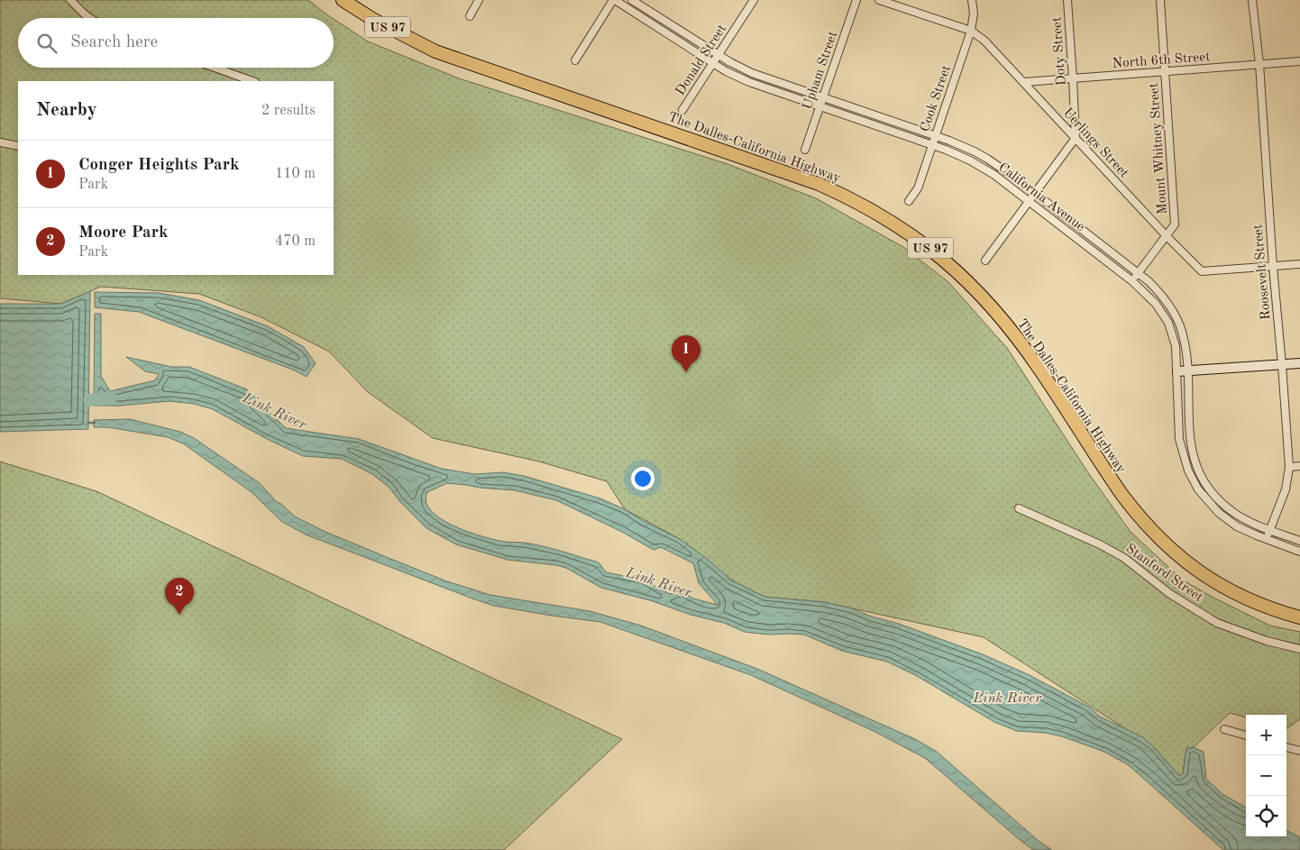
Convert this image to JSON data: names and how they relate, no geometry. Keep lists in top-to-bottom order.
{
  "streets": {
    "highway": ["US 97", "The Dalles-California Highway"],
    "street": [
      "Doty Street",
      "Donald Street",
      "North 6th Street",
      "Upham Street",
      "Cook Street",
      "Uerlings Street",
      "Mount Whitney Street",
      "California Avenue",
      "Roosevelt Street",
      "Stanford Street"
    ]
  },
  "crossings": [
    ["Doty Street", "North 6th Street"],
    ["Doty Street", "Uerlings Street"],
    ["Donald Street", "California Avenue"],
    ["North 6th Street", "Uerlings Street"],
    ["North 6th Street", "Mount Whitney Street"],
    ["North 6th Street", "Roosevelt Street"],
    ["Upham Street", "California Avenue"],
    ["Cook Street", "Uerlings Street"],
    ["Cook Street", "California Avenue"],
    ["Uerlings Street", "Mount Whitney Street"],
    ["Uerlings Street", "Roosevelt Street"],
    ["Mount Whitney Street", "California Avenue"],
    ["California Avenue", "Roosevelt Street"]
  ],
  "water": ["Link River"],
  "page": {
    "search": "Search here",
    "heading": ["Nearby", "2 results"],
    "list": [
      {
        "mark": "1",
        "name": "Conger Heights Park",
        "note": "Park",
        "value": "110 m"
      },
      {
        "mark": "2",
        "name": "Moore Park",
        "note": "Park",
        "value": "470 m"
      }
    ],
    "pins": ["1", "2"],
    "map_buttons": ["+", "−"]
  }
}
